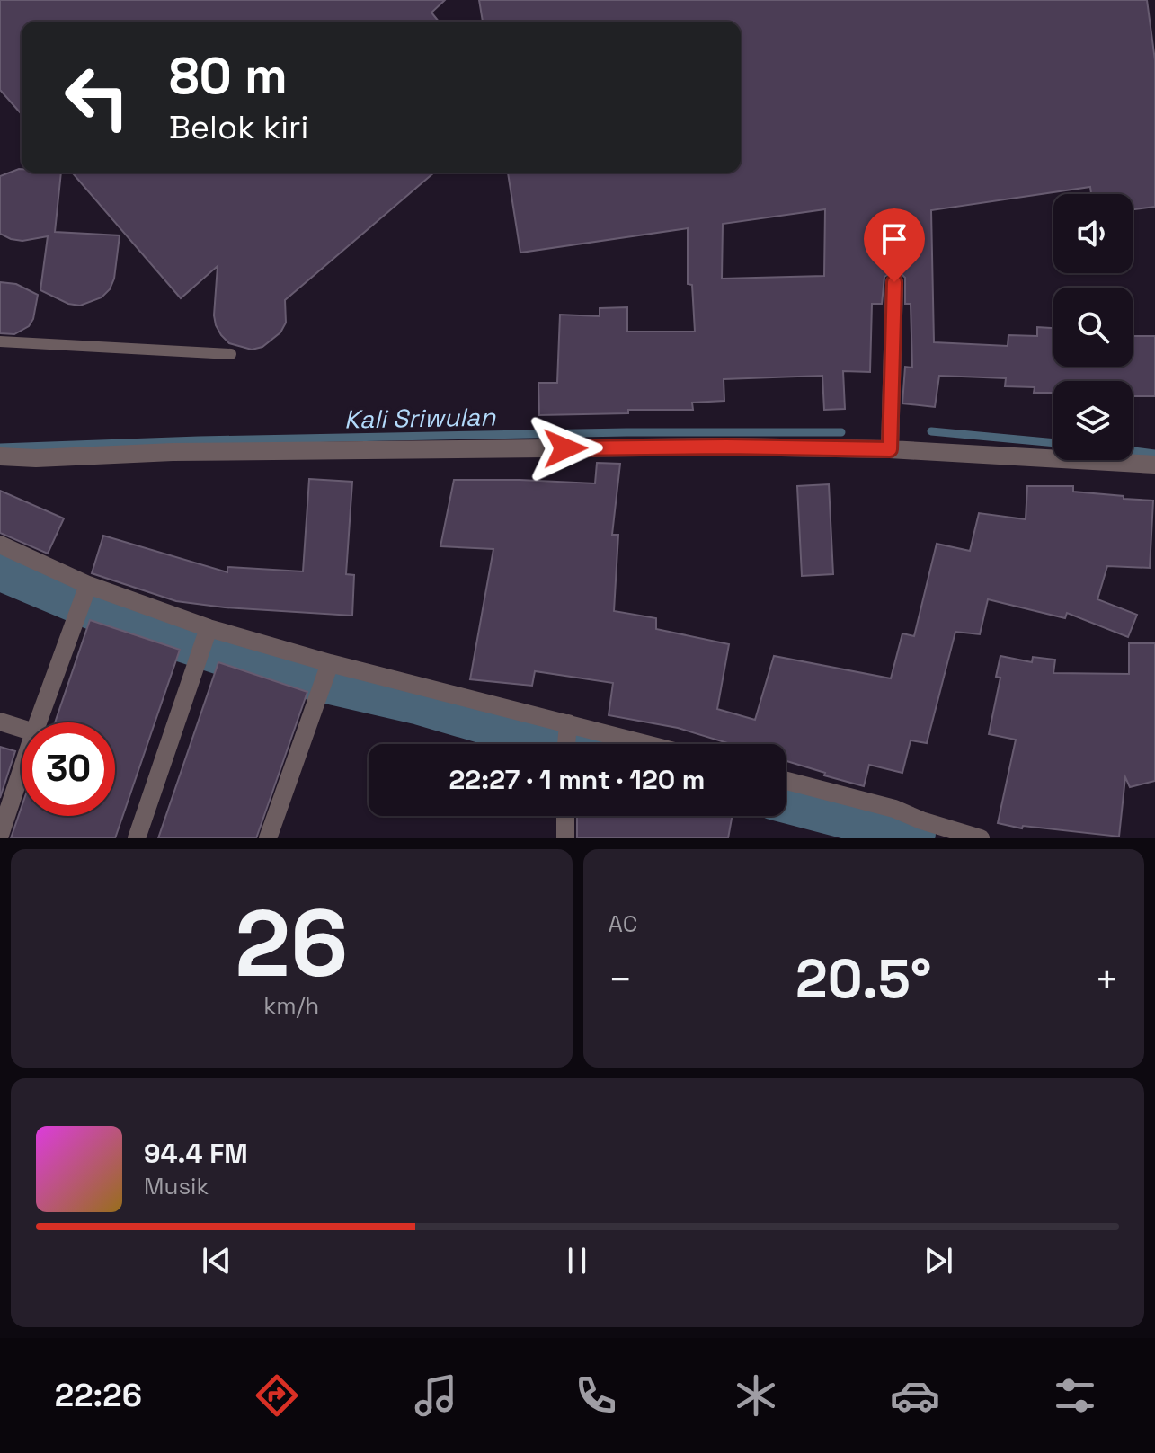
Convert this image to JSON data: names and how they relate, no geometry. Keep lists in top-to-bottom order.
{
  "water": ["Kali Sriwulan"],
  "page": {
    "turn": ["80 m", "Belok kiri"],
    "limit": "30",
    "trip": "22:27 · 1 mnt · 120 m",
    "tile": [
      ["26", "km/h"],
      "AC"
    ],
    "heat": ["−", "20.5°", "+"],
    "song": ["94.4 FM", "Musik"],
    "tabs": "22:26"
  }
}
